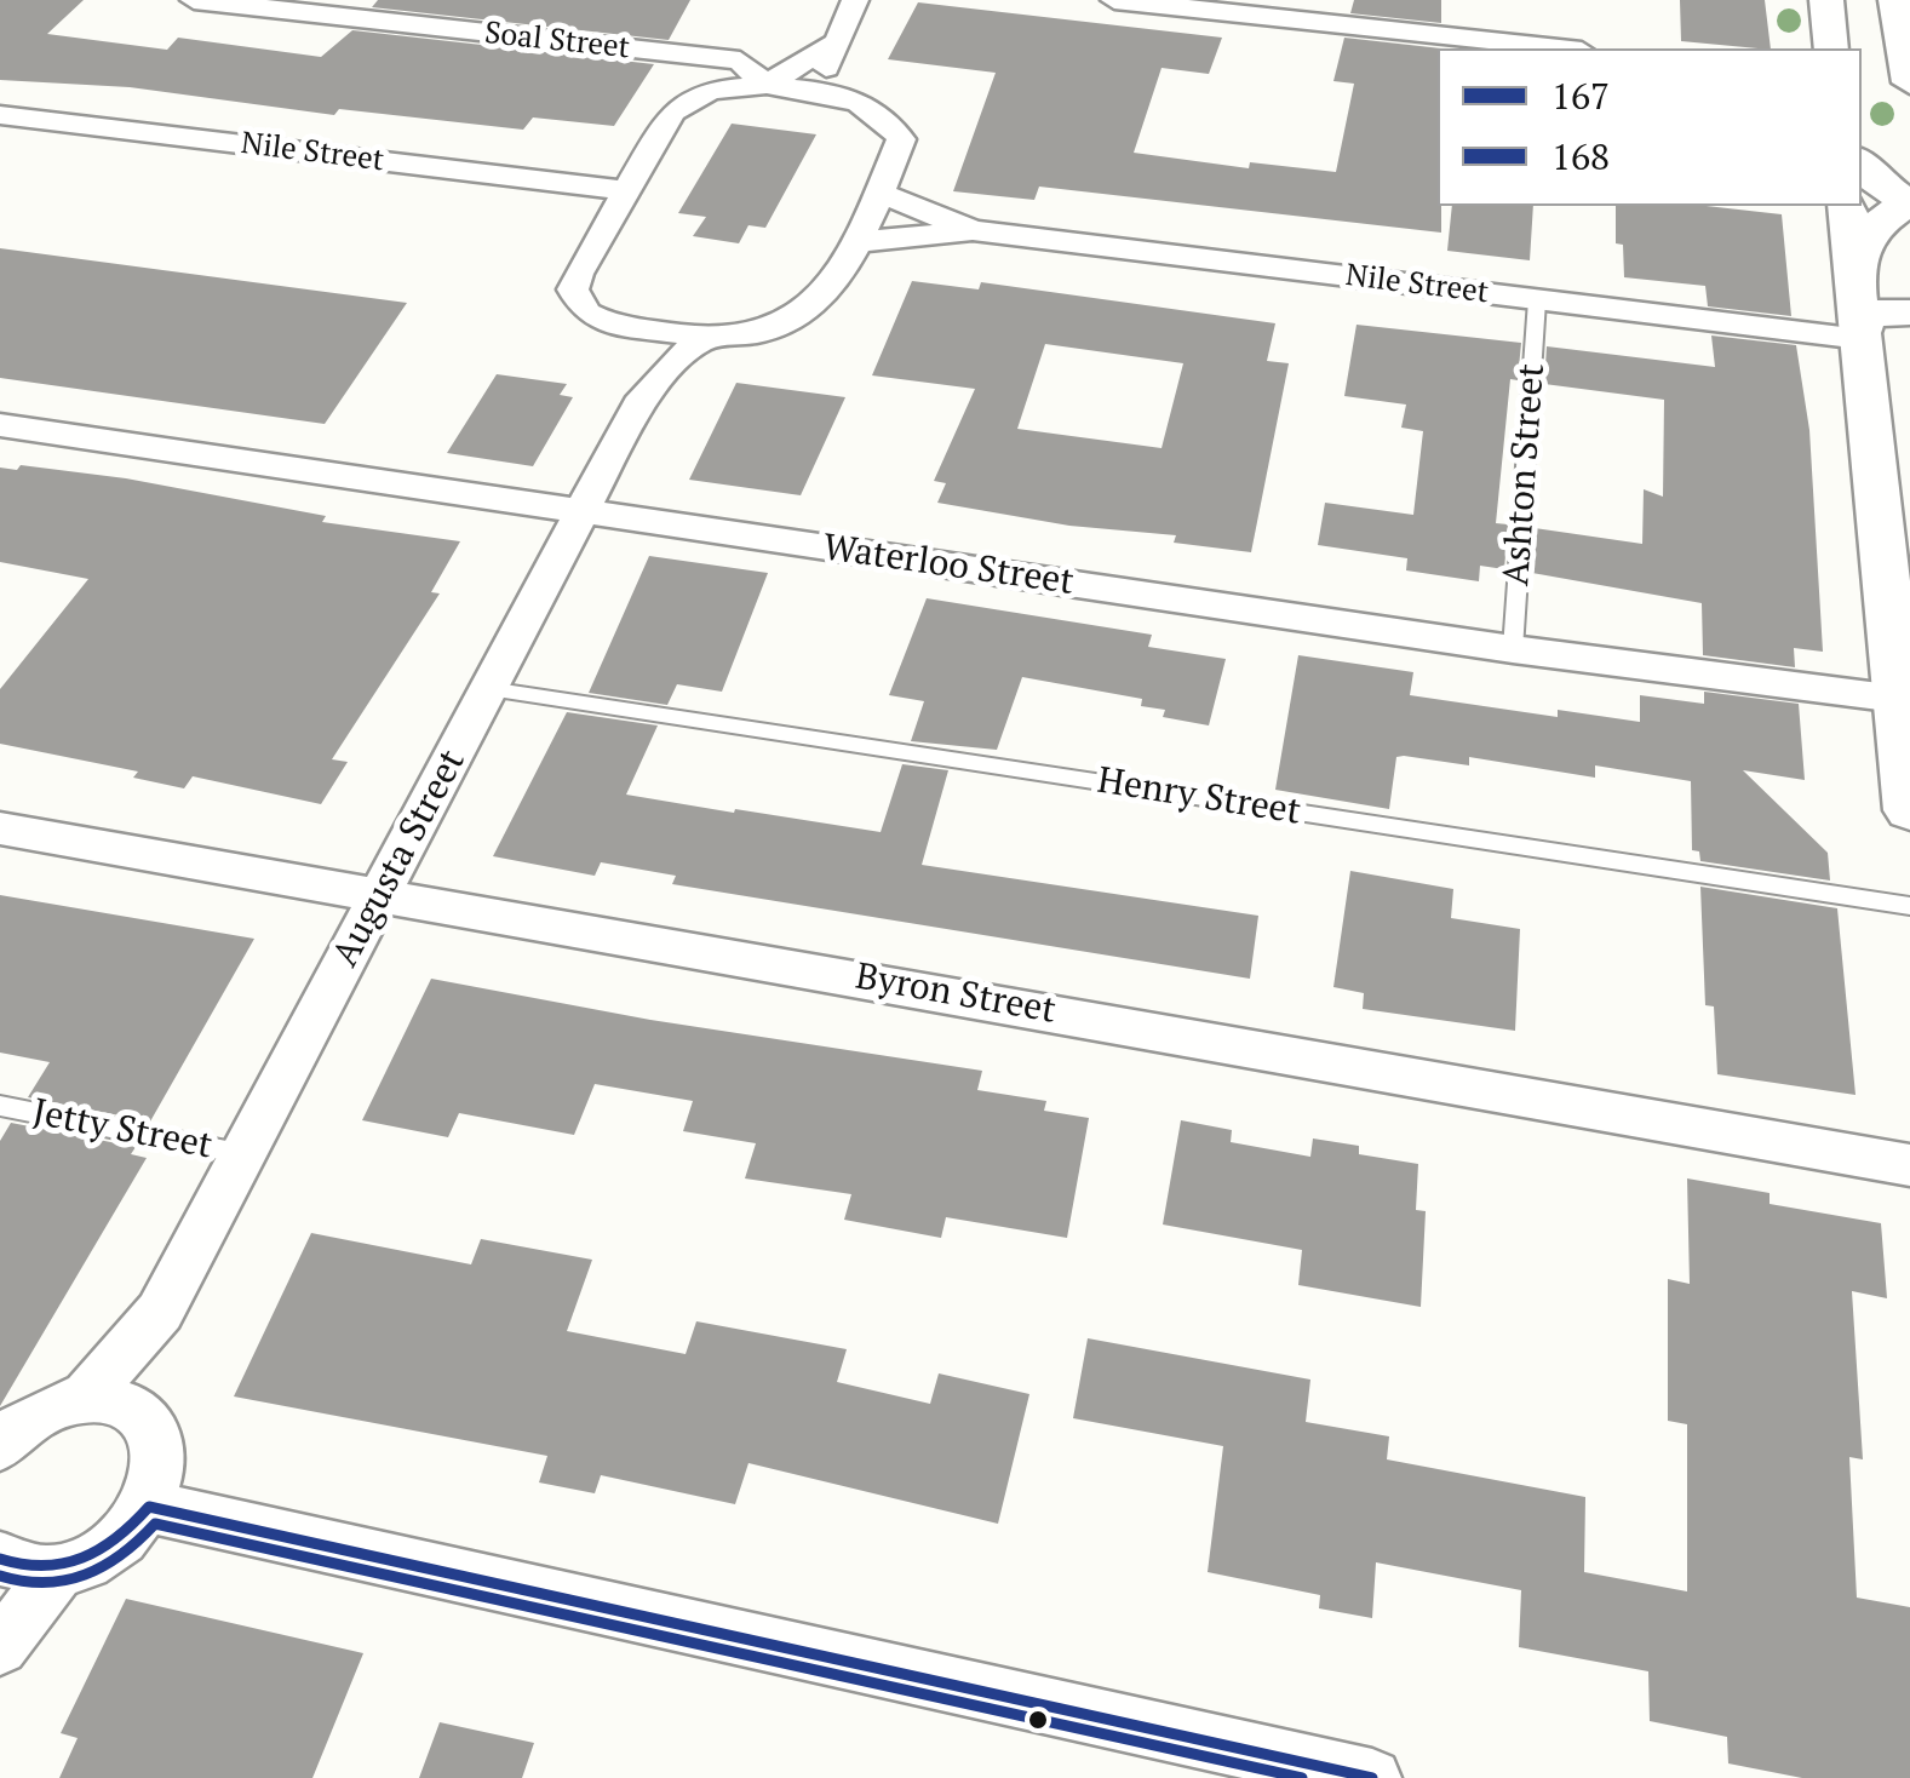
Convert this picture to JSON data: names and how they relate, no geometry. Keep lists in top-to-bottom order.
{
  "streets": {
    "street": [
      "Soal Street",
      "Nile Street",
      "Waterloo Street",
      "Augusta Street",
      "Byron Street"
    ],
    "lane": ["Ashton Street", "Henry Street", "Jetty Street"]
  },
  "crossings": [
    ["Soal Street", "Nile Street"],
    ["Soal Street", "Augusta Street"],
    ["Nile Street", "Ashton Street"],
    ["Nile Street", "Augusta Street"],
    ["Ashton Street", "Waterloo Street"],
    ["Waterloo Street", "Augusta Street"],
    ["Henry Street", "Augusta Street"],
    ["Augusta Street", "Byron Street"],
    ["Augusta Street", "Jetty Street"]
  ],
  "lines": ["transit line 167", "transit line 168"],
  "legend": ["167", "168"]
}
